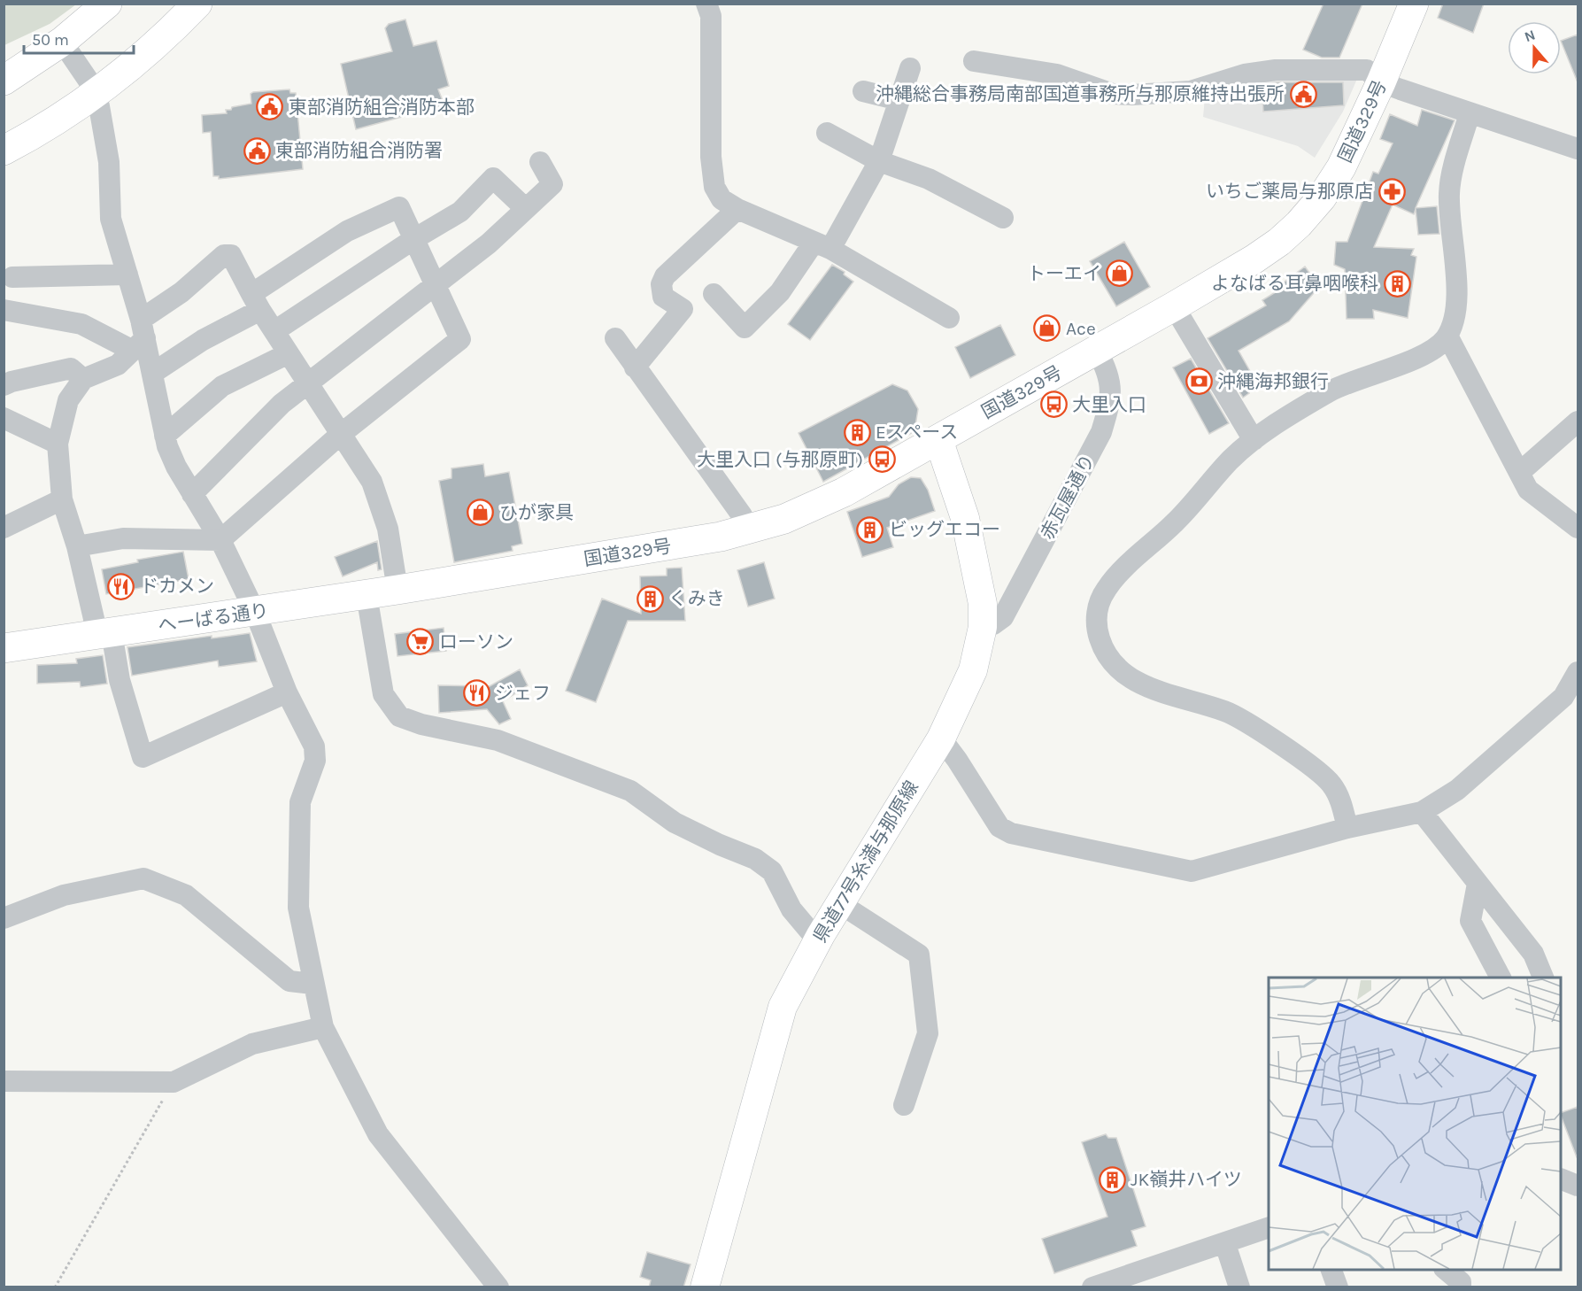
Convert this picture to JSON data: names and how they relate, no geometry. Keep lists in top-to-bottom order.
{
  "streets": {
    "highway": ["国道329号", "へーばる通り"],
    "main road": ["県道77号糸満与那原線"],
    "street": ["赤瓦屋通り"]
  },
  "crossings": [
    ["国道329号", "赤瓦屋通り"],
    ["国道329号", "へーばる通り"],
    ["国道329号", "県道77号糸満与那原線"],
    ["赤瓦屋通り", "県道77号糸満与那原線"]
  ],
  "places": {
    "public building": ["沖縄総合事務局南部国道事務所与那原維持出張所", "東部消防組合消防本部", "東部消防組合消防署"],
    "pharmacy": ["いちご薬局与那原店"],
    "shop": ["トーエイ", "Ace", "ひが家具"],
    "building": [
      "よなばる耳鼻咽喉科",
      "Eスペース",
      "ビッグエコー",
      "くみき",
      "JK嶺井ハイツ"
    ],
    "bank": ["沖縄海邦銀行"],
    "bus stop": ["大里入口", "大里入口 (与那原町)"],
    "restaurant": ["ドカメン", "ジェフ"],
    "supermarket": ["ローソン"]
  },
  "scale_bar": "50 m",
  "north": "top"
}
